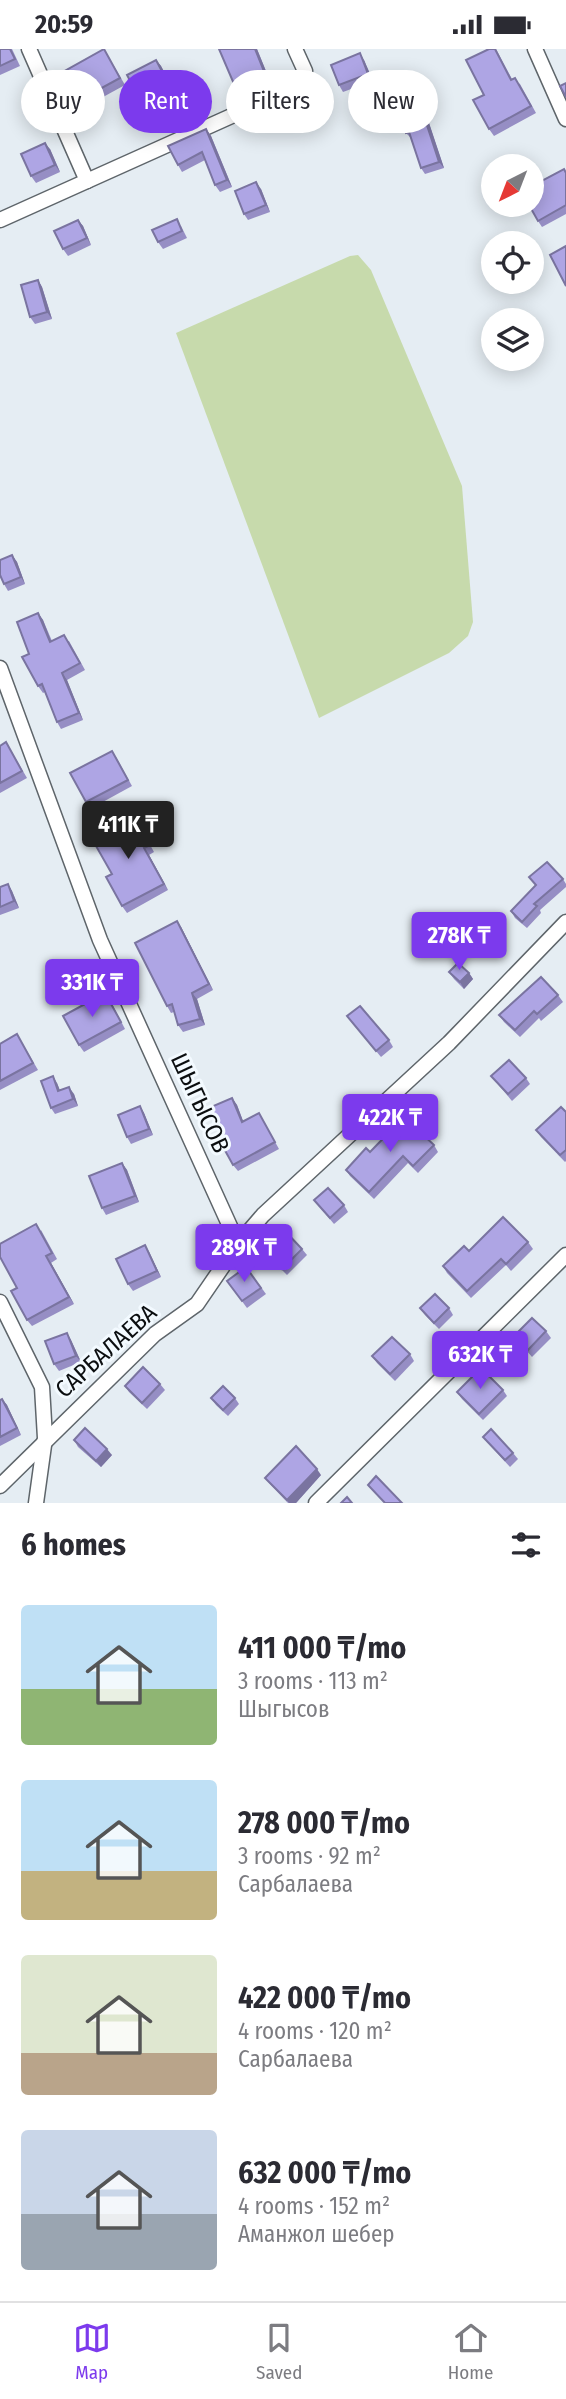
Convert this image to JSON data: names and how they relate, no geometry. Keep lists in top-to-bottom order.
{
  "streets": {
    "street": ["ШЫГЫСОВ", "САРБАЛАЕВА"]
  },
  "crossings": [
    ["ШЫГЫСОВ", "САРБАЛАЕВА"]
  ],
  "north": "bottom left",
  "page": {
    "status": "20:59",
    "chip": [
      "Buy",
      "Rent",
      "Filters",
      "New"
    ],
    "price": [
      "411K ₸",
      "278K ₸",
      "331K ₸",
      "422K ₸",
      "289K ₸",
      "632K ₸"
    ],
    "heading": "6 homes",
    "list": [
      {
        "name": "411 000 ₸/mo",
        "note": "3 rooms · 113 m² · Шыгысов"
      },
      {
        "name": "278 000 ₸/mo",
        "note": "3 rooms · 92 m² · Сарбалаева"
      },
      {
        "name": "422 000 ₸/mo",
        "note": "4 rooms · 120 m² · Сарбалаева"
      },
      {
        "name": "632 000 ₸/mo",
        "note": "4 rooms · 152 m² · Аманжол шебер"
      }
    ],
    "tabs": ["Map", "Saved", "Home"]
  }
}
